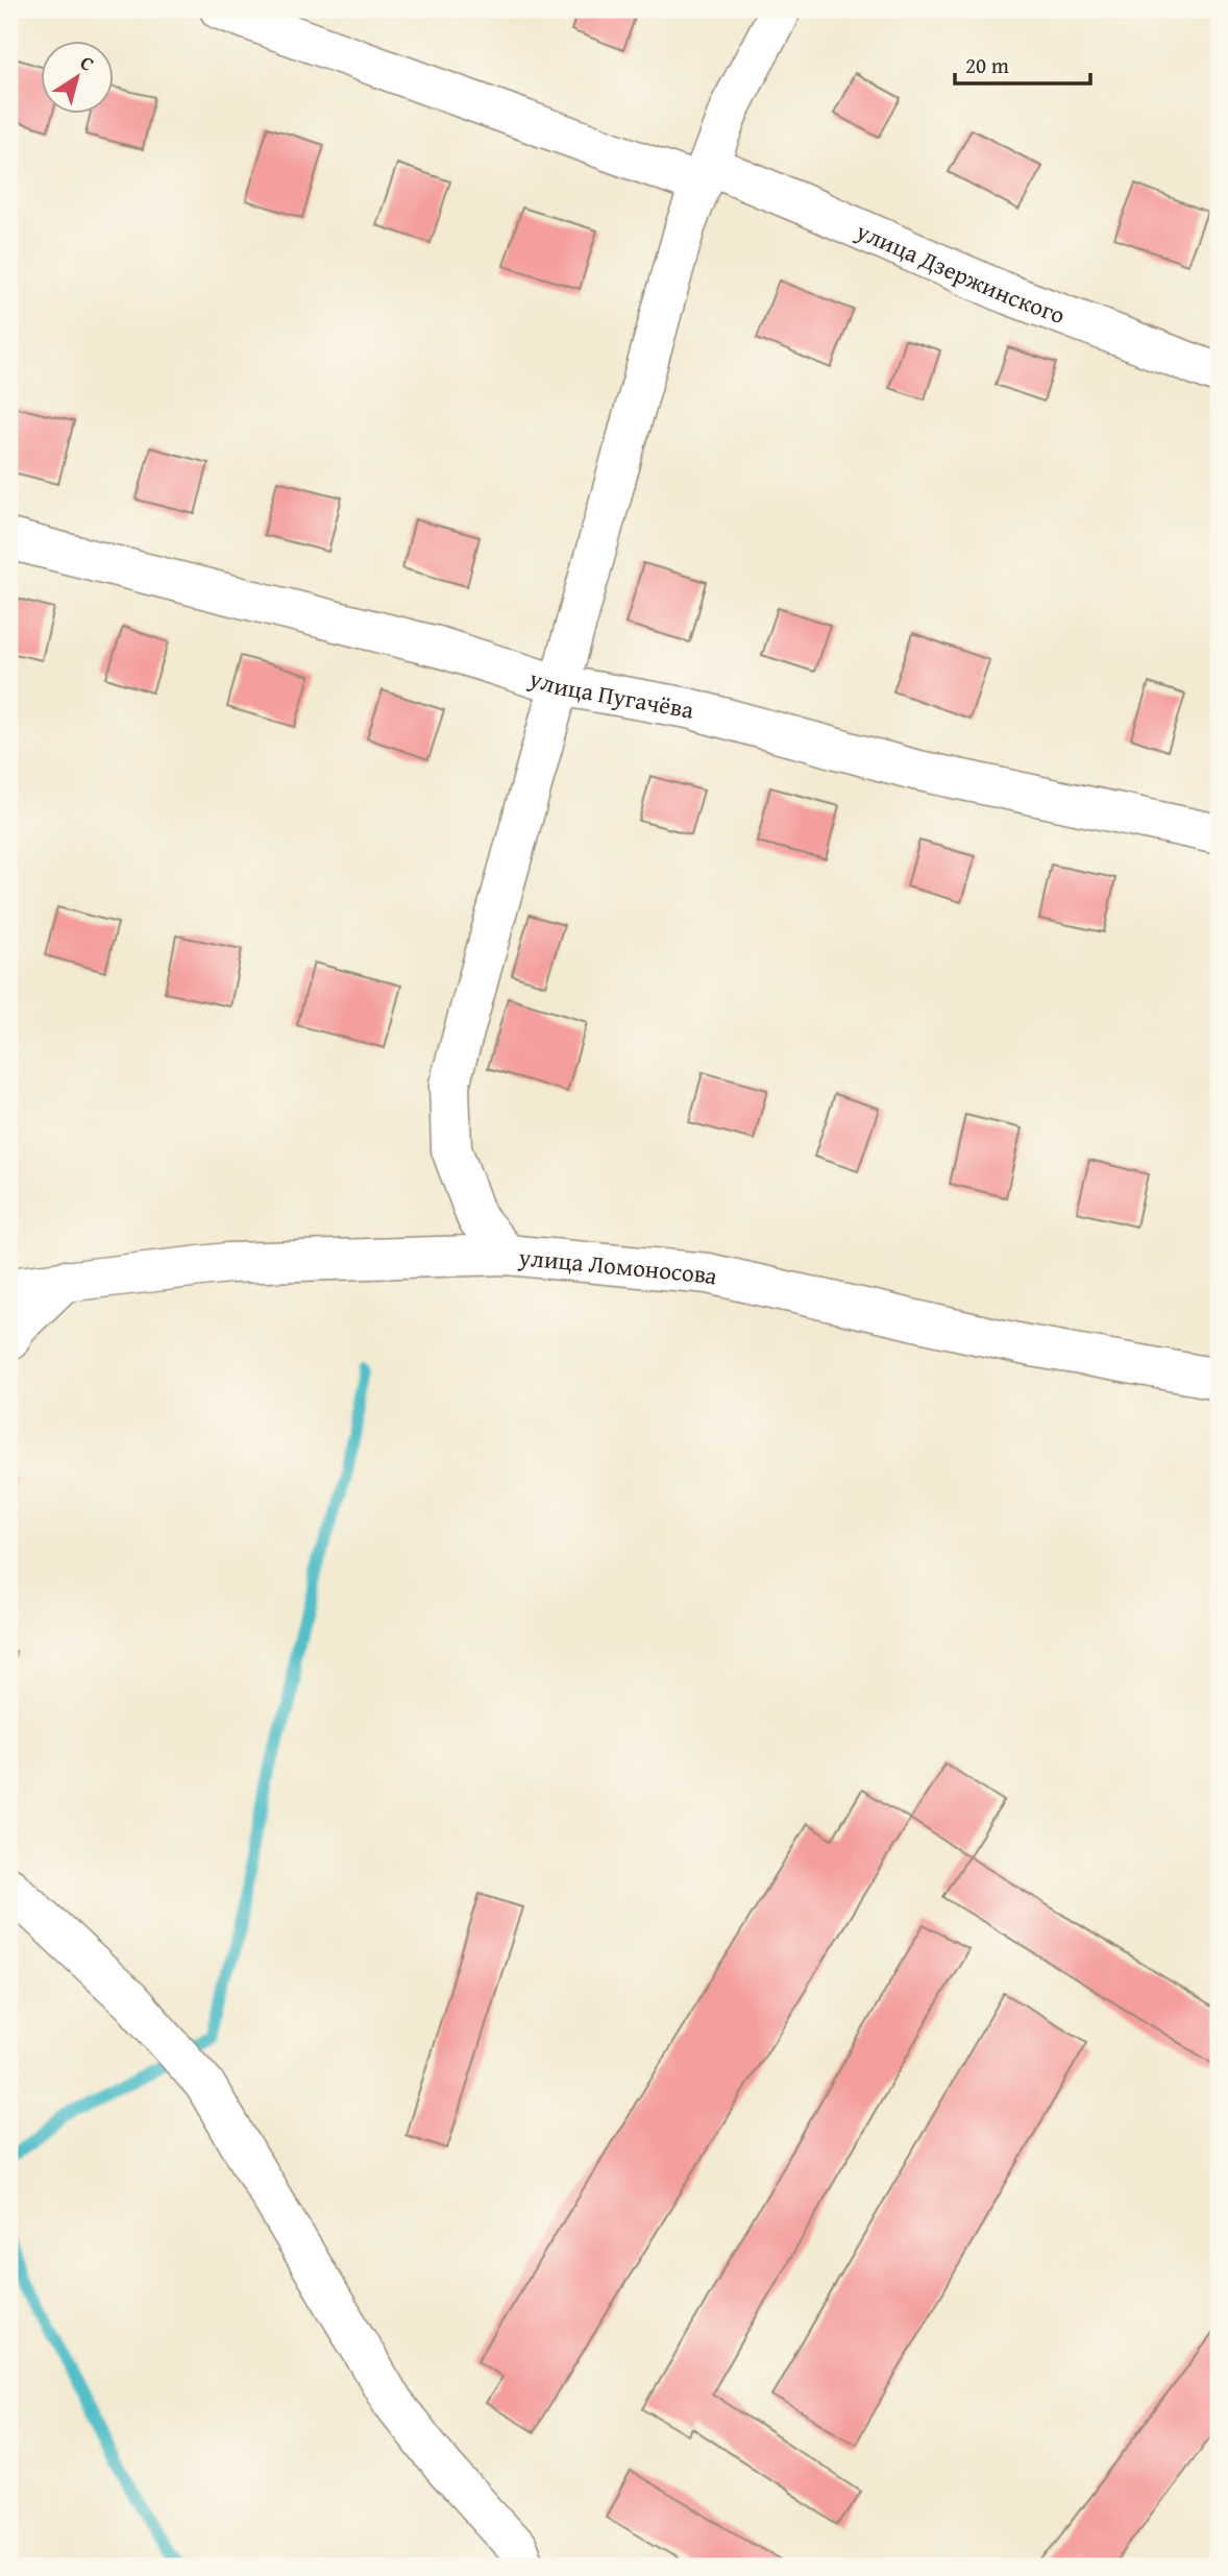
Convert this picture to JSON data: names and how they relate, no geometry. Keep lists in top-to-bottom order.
{
  "streets": {
    "street": ["улица Дзержинского", "улица Пугачёва", "улица Ломоносова"]
  },
  "scale_bar": "20 m",
  "north": "top right"
}
